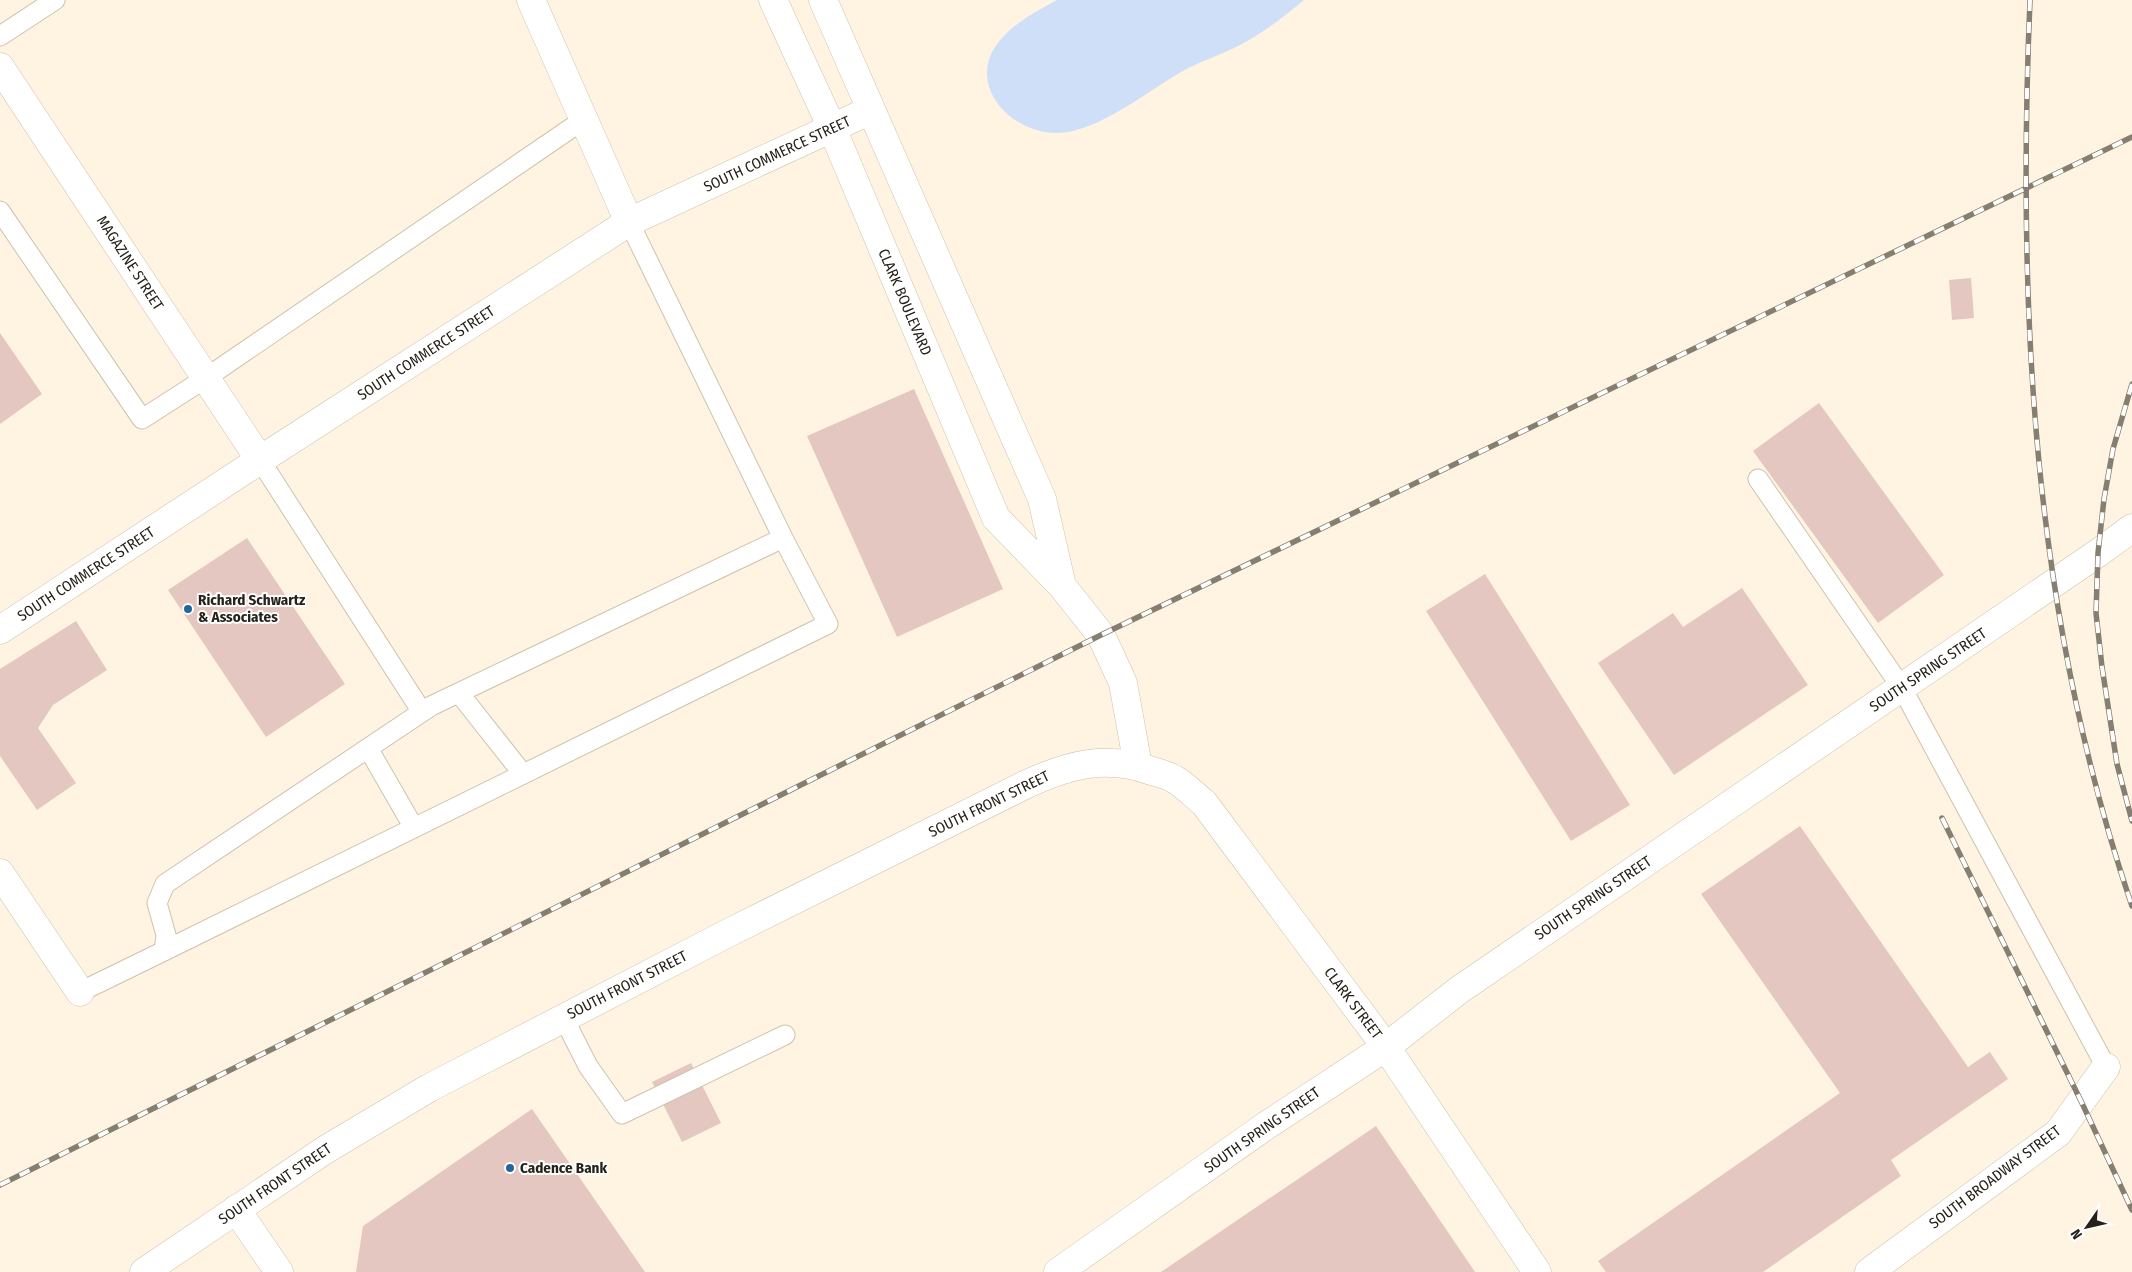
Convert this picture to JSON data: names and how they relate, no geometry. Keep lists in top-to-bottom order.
{
  "streets": {
    "street": [
      "SOUTH COMMERCE STREET",
      "MAGAZINE STREET",
      "CLARK BOULEVARD",
      "SOUTH SPRING STREET",
      "SOUTH FRONT STREET",
      "CLARK STREET",
      "SOUTH BROADWAY STREET"
    ]
  },
  "crossings": [
    ["SOUTH COMMERCE STREET", "MAGAZINE STREET"],
    ["SOUTH COMMERCE STREET", "CLARK BOULEVARD"],
    ["CLARK BOULEVARD", "SOUTH FRONT STREET"],
    ["CLARK BOULEVARD", "CLARK STREET"],
    ["SOUTH SPRING STREET", "CLARK STREET"],
    ["SOUTH FRONT STREET", "CLARK STREET"]
  ],
  "places": ["Richard Schwartz & Associates", "Cadence Bank"],
  "north": "bottom left"
}
